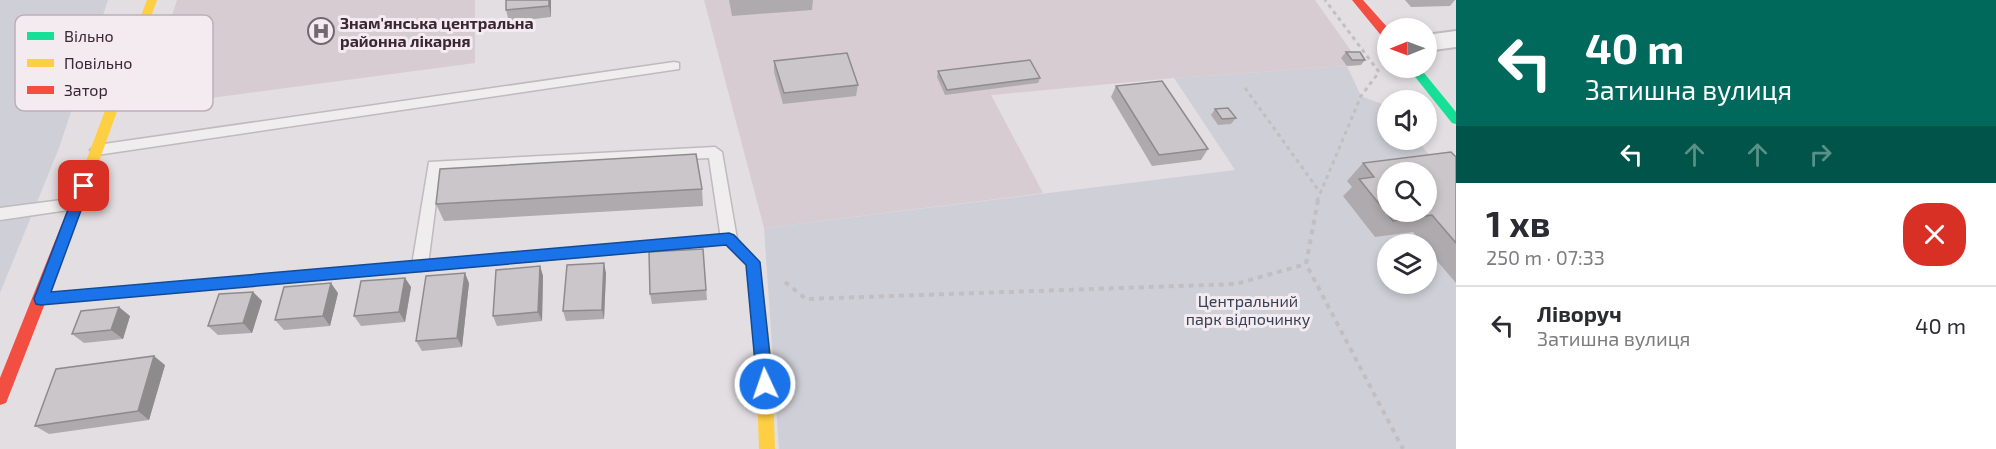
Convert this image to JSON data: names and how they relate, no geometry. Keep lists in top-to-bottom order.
{
  "parks": ["Центральний парк відпочинку"],
  "places": {
    "hospital": ["Знам'янська центральна районна лікарня"]
  },
  "legend": ["Вільно", "Повільно", "Затор"],
  "north": "left",
  "page": {
    "turn": ["40 m", "Затишна вулиця"],
    "heading": ["1 хв", "250 m · 07:33"],
    "list": [
      {
        "name": "Ліворуч",
        "note": "Затишна вулиця",
        "value": "40 m"
      }
    ]
  }
}
